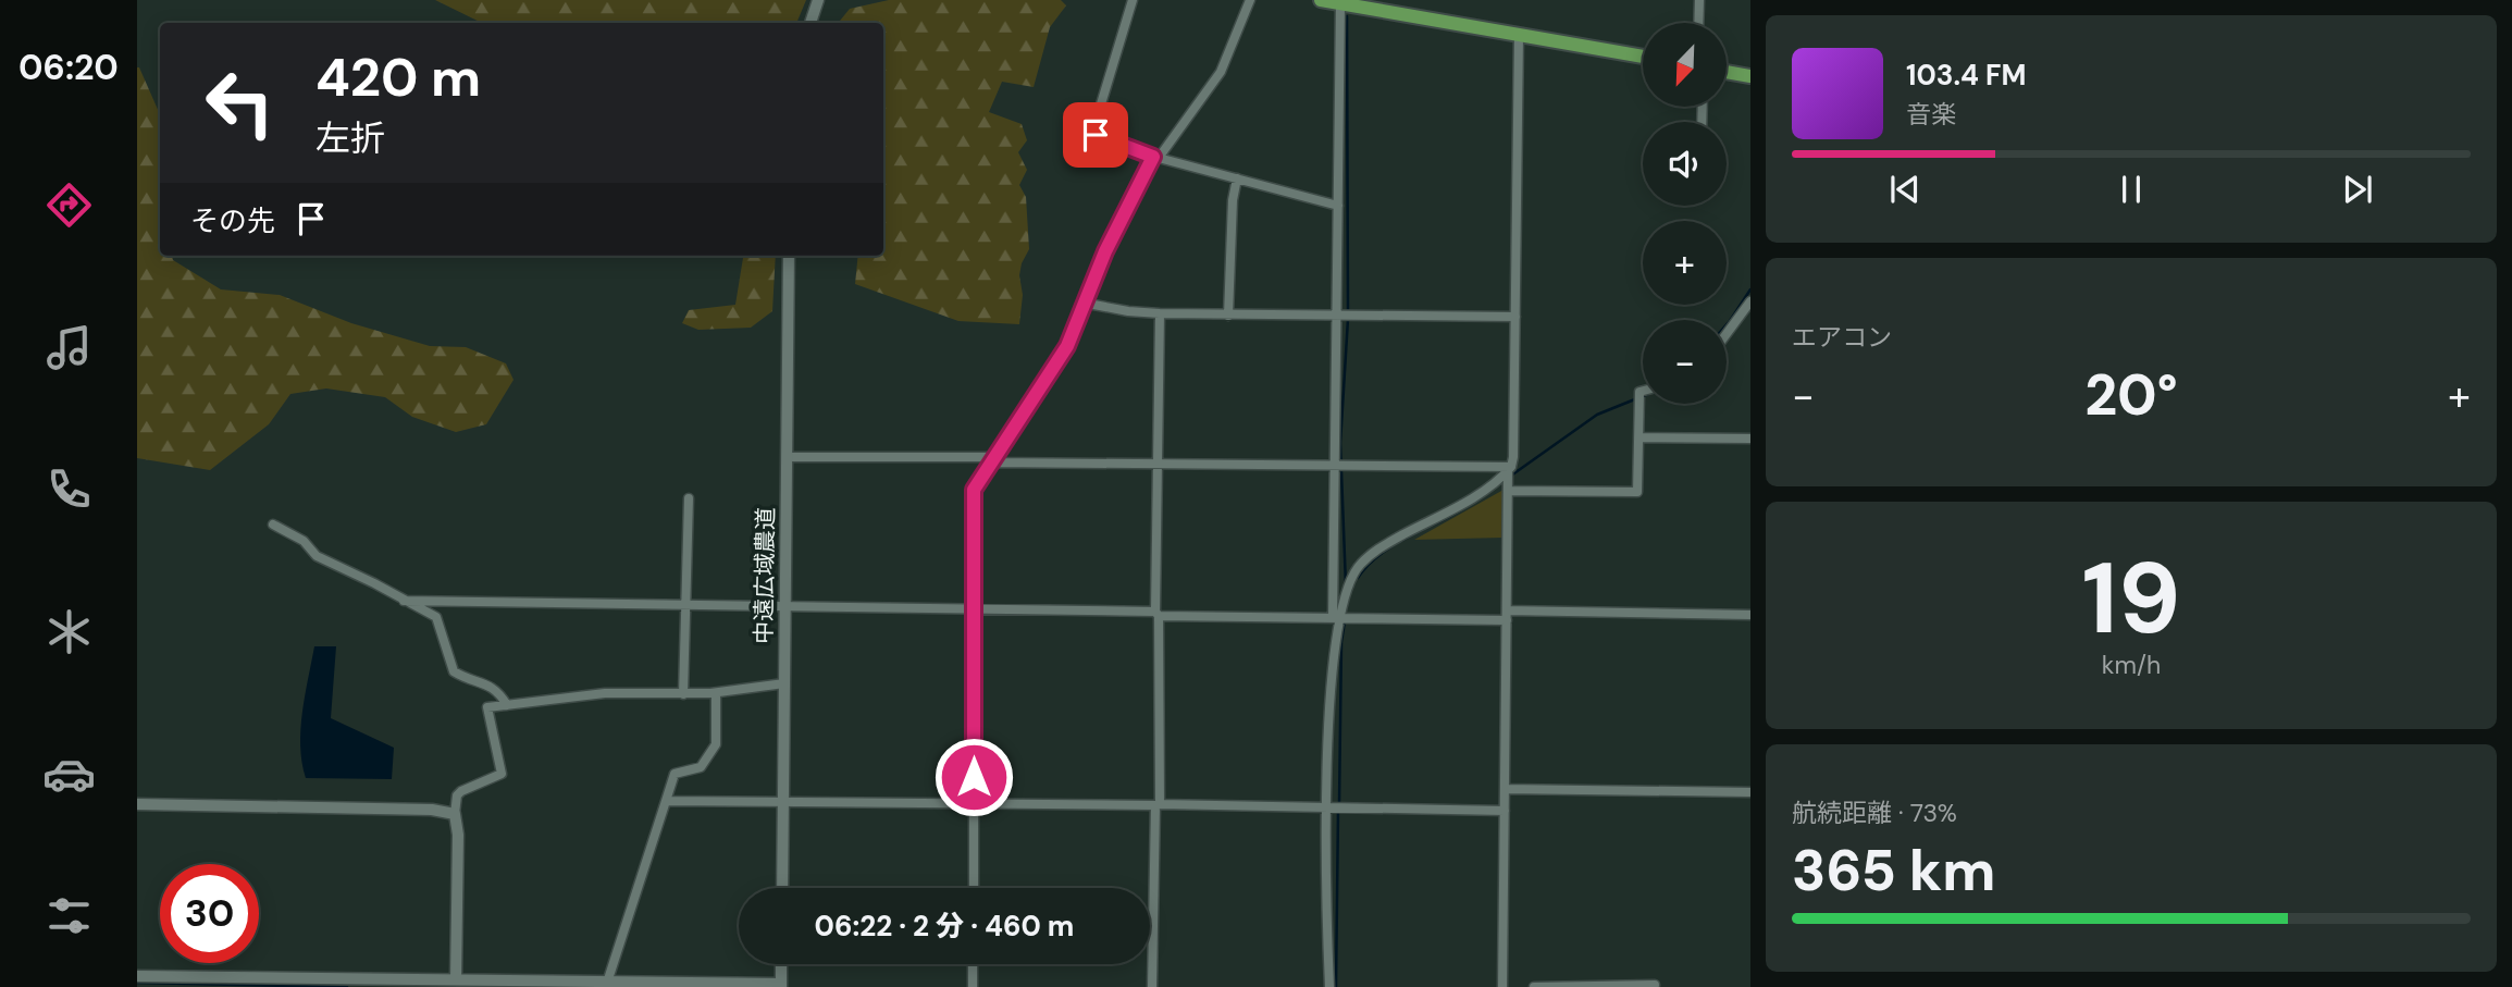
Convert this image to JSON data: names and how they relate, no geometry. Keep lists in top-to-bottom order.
{
  "streets": {
    "street": ["中遠広域農道"]
  },
  "north": "bottom left",
  "page": {
    "tabs": "06:20",
    "map_buttons": ["+", "−"],
    "turn": ["420 m", "左折"],
    "song": ["103.4 FM", "音楽"],
    "then": "その先",
    "tile": [
      "エアコン",
      ["19", "km/h"],
      ["航続距離 · 73%", "365 km"]
    ],
    "heat": ["−", "20°", "+"],
    "limit": "30",
    "trip": "06:22 · 2 分 · 460 m"
  }
}
